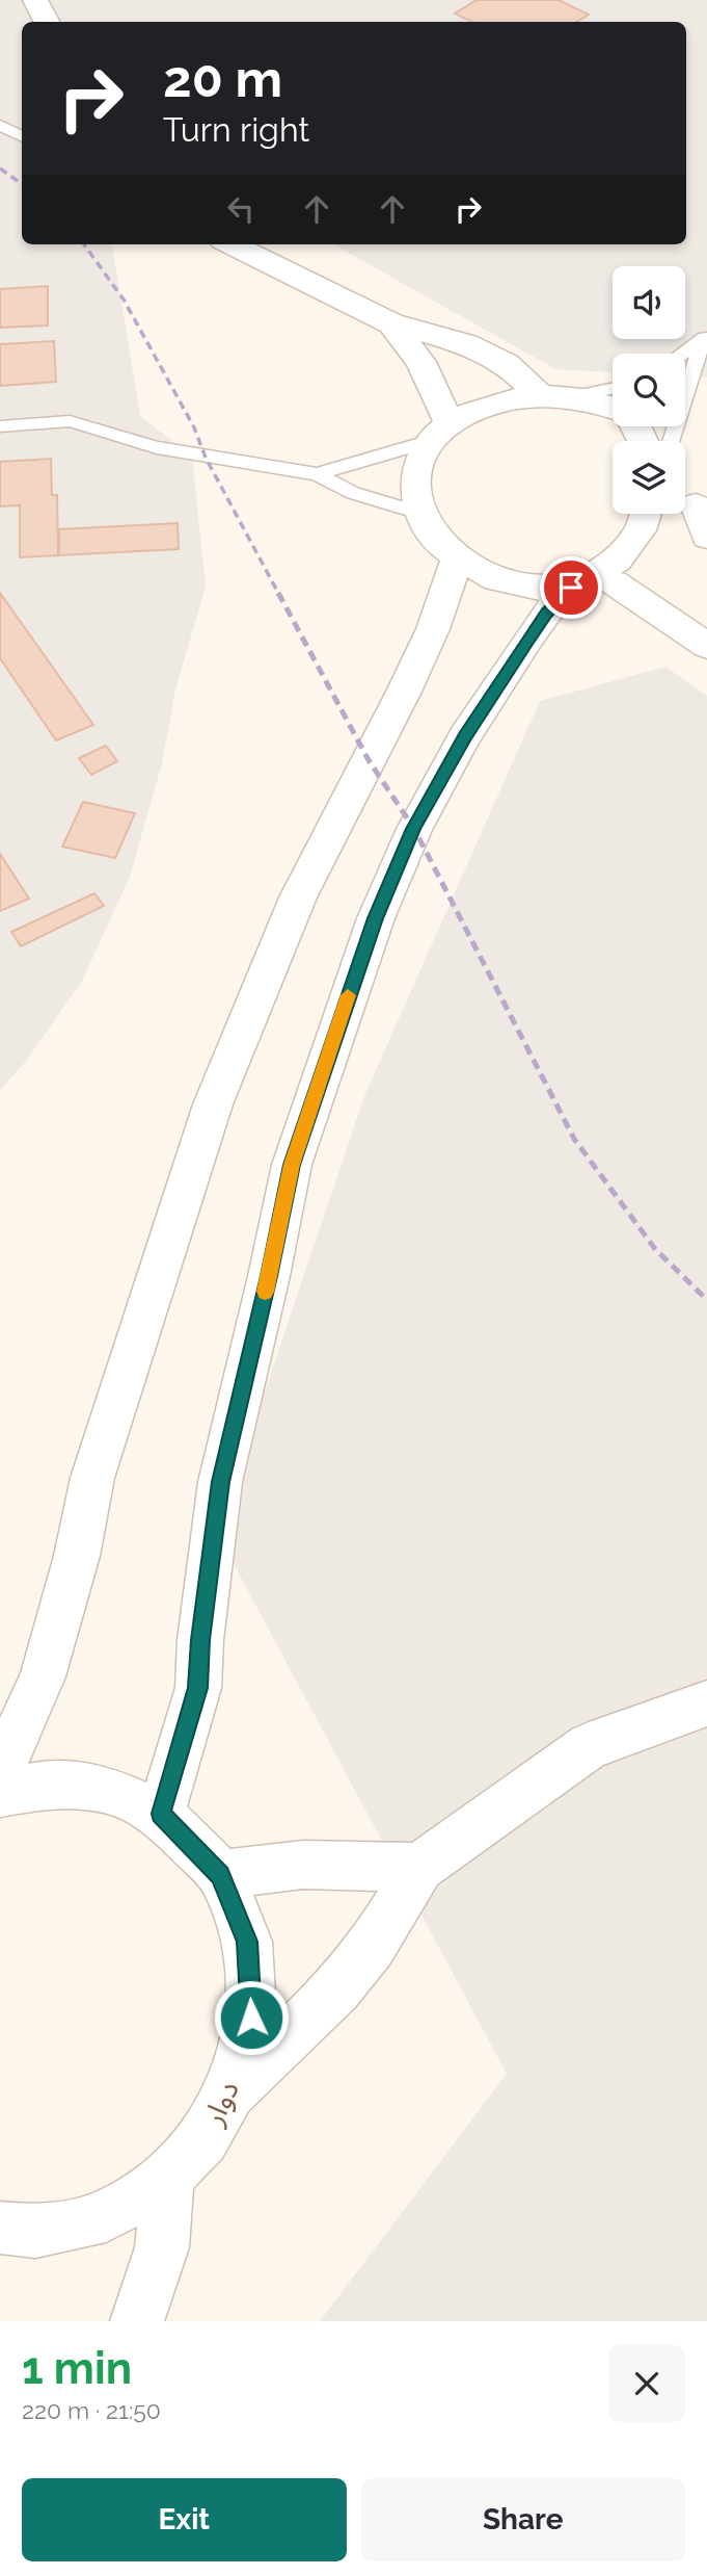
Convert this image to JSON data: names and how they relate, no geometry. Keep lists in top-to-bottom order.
{
  "streets": {
    "street": ["دوار"]
  },
  "page": {
    "turn": ["20 m", "Turn right"],
    "heading": ["1 min", "220 m · 21:50"],
    "buttons": ["Exit", "Share"]
  }
}
